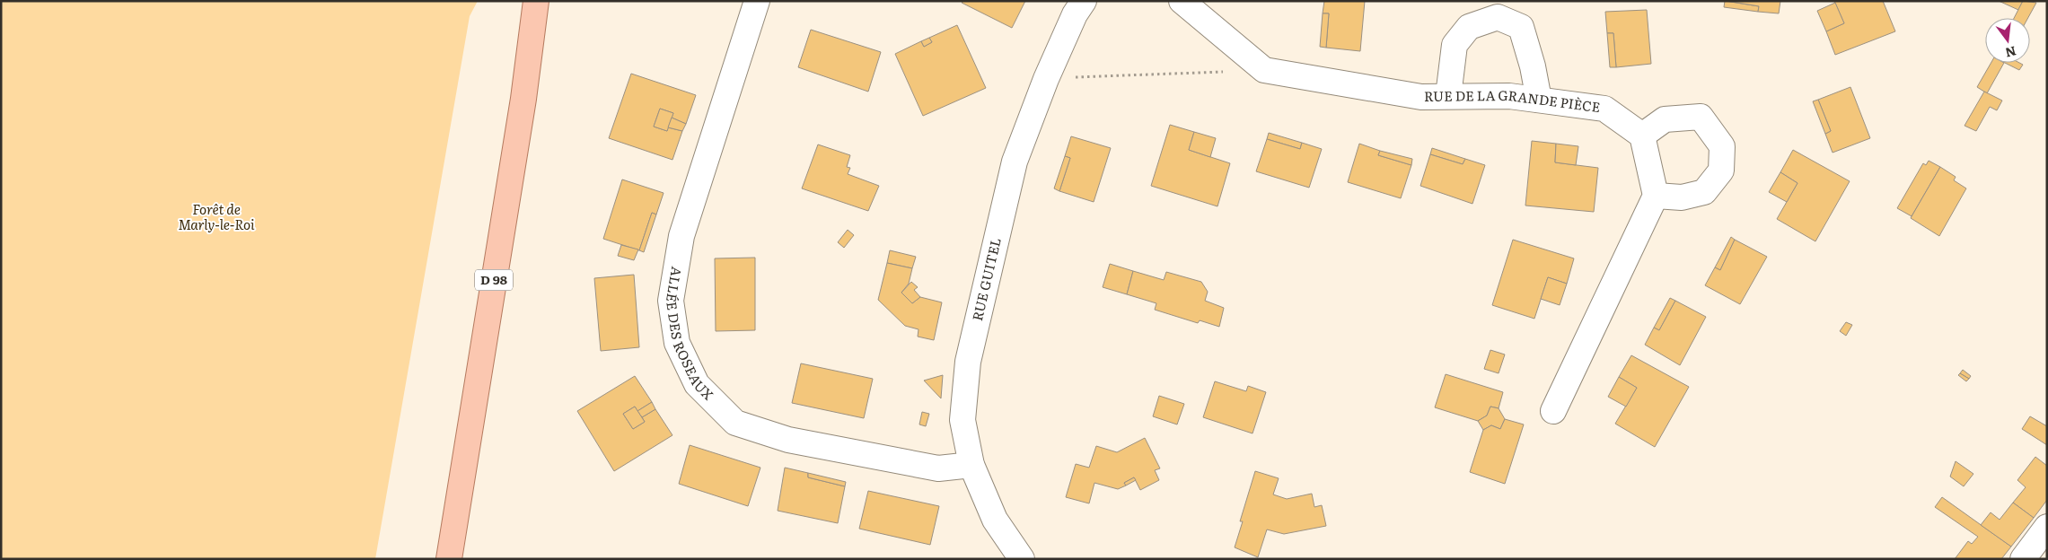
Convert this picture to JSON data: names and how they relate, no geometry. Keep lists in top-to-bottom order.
{
  "streets": {
    "main road": ["D 98"],
    "street": ["RUE DE LA GRANDE PIÈCE", "RUE GUITEL", "ALLÉE DES ROSEAUX"]
  },
  "crossings": [
    ["RUE GUITEL", "ALLÉE DES ROSEAUX"]
  ],
  "parks": ["Forêt de Marly-le-Roi"],
  "north": "bottom"
}
